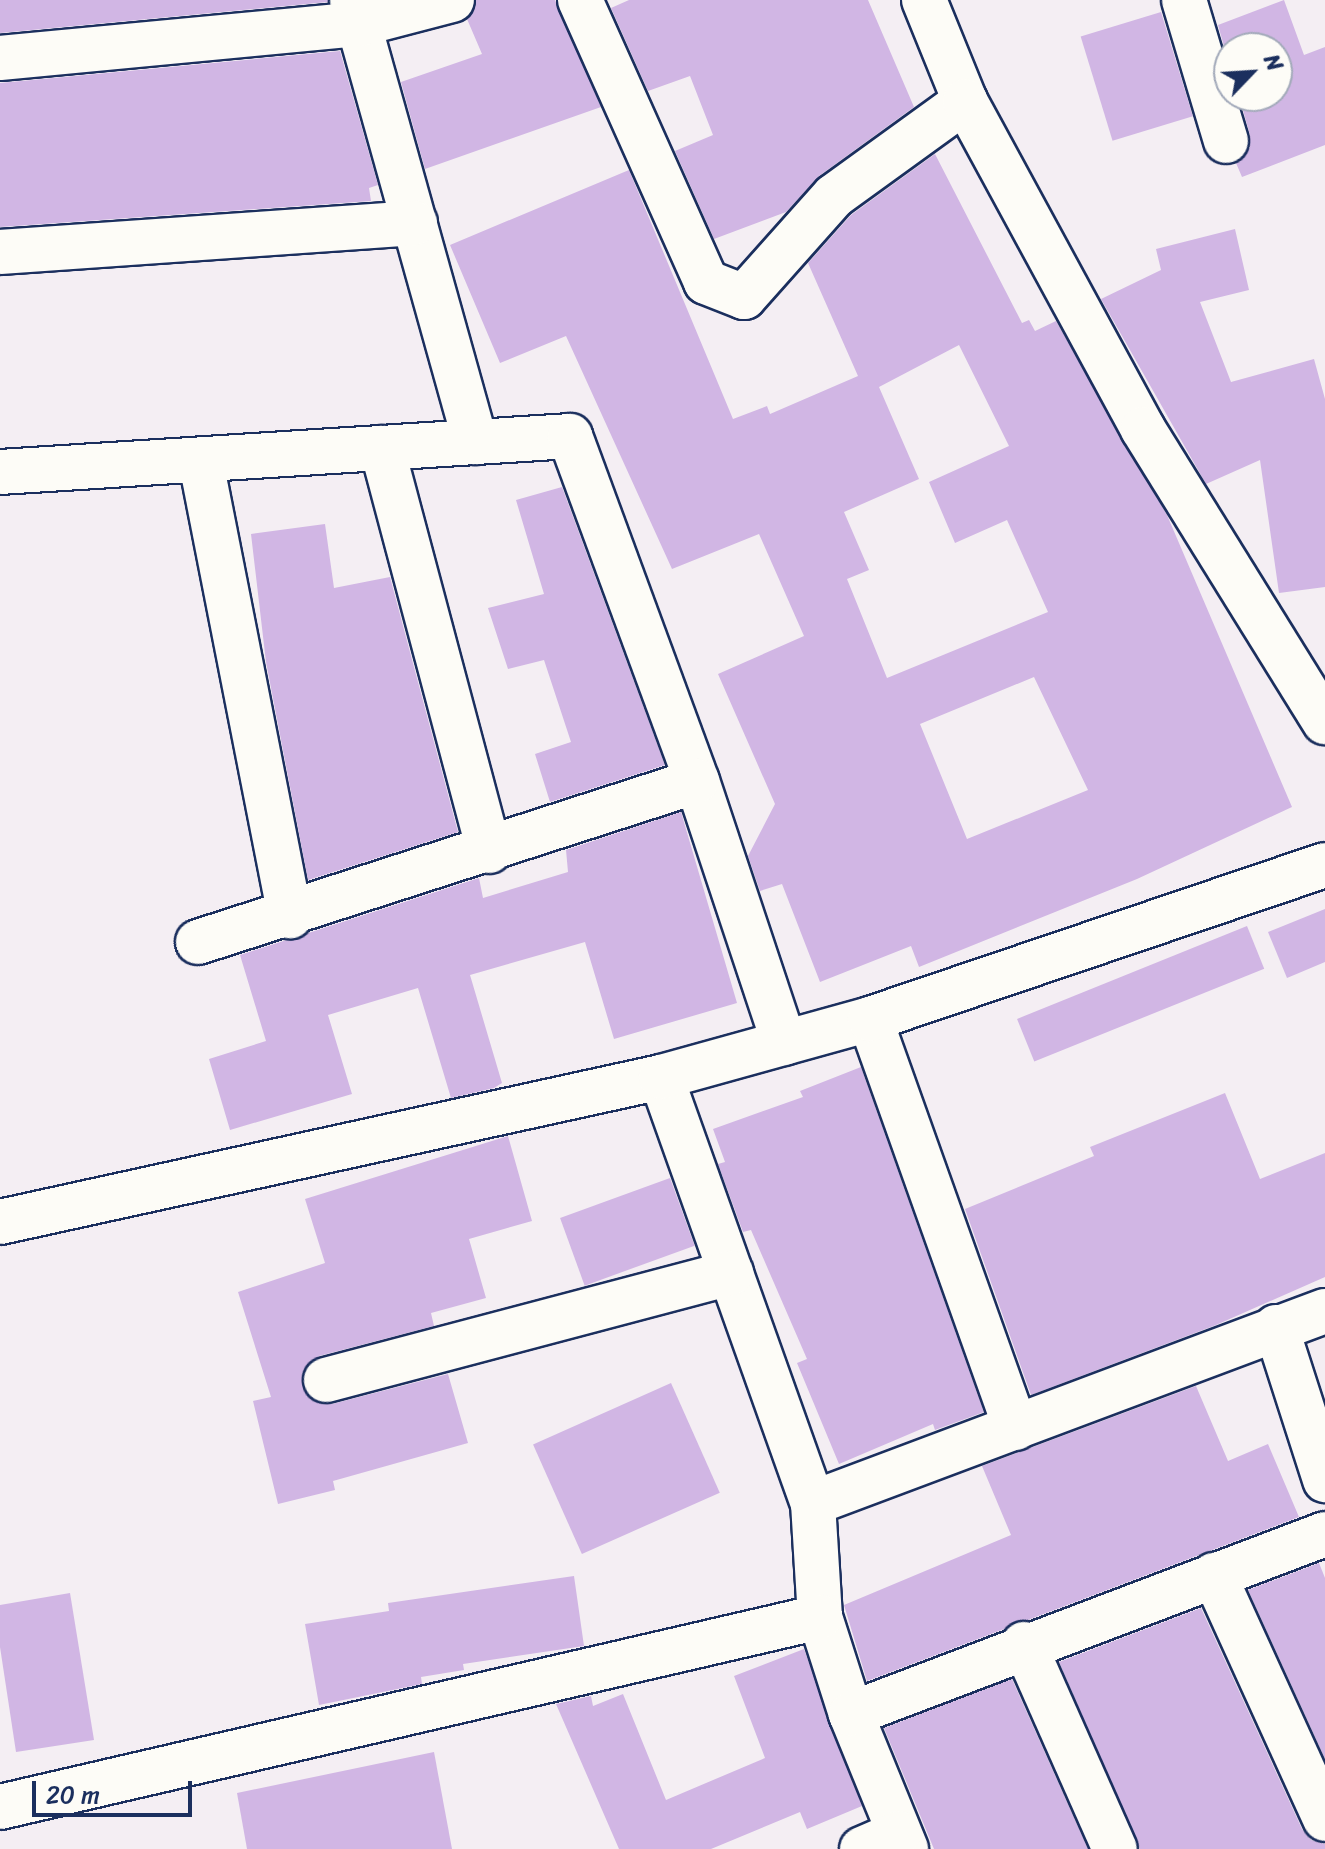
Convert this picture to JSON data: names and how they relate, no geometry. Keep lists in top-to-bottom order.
{
  "scale_bar": "20 m",
  "north": "top right"
}
